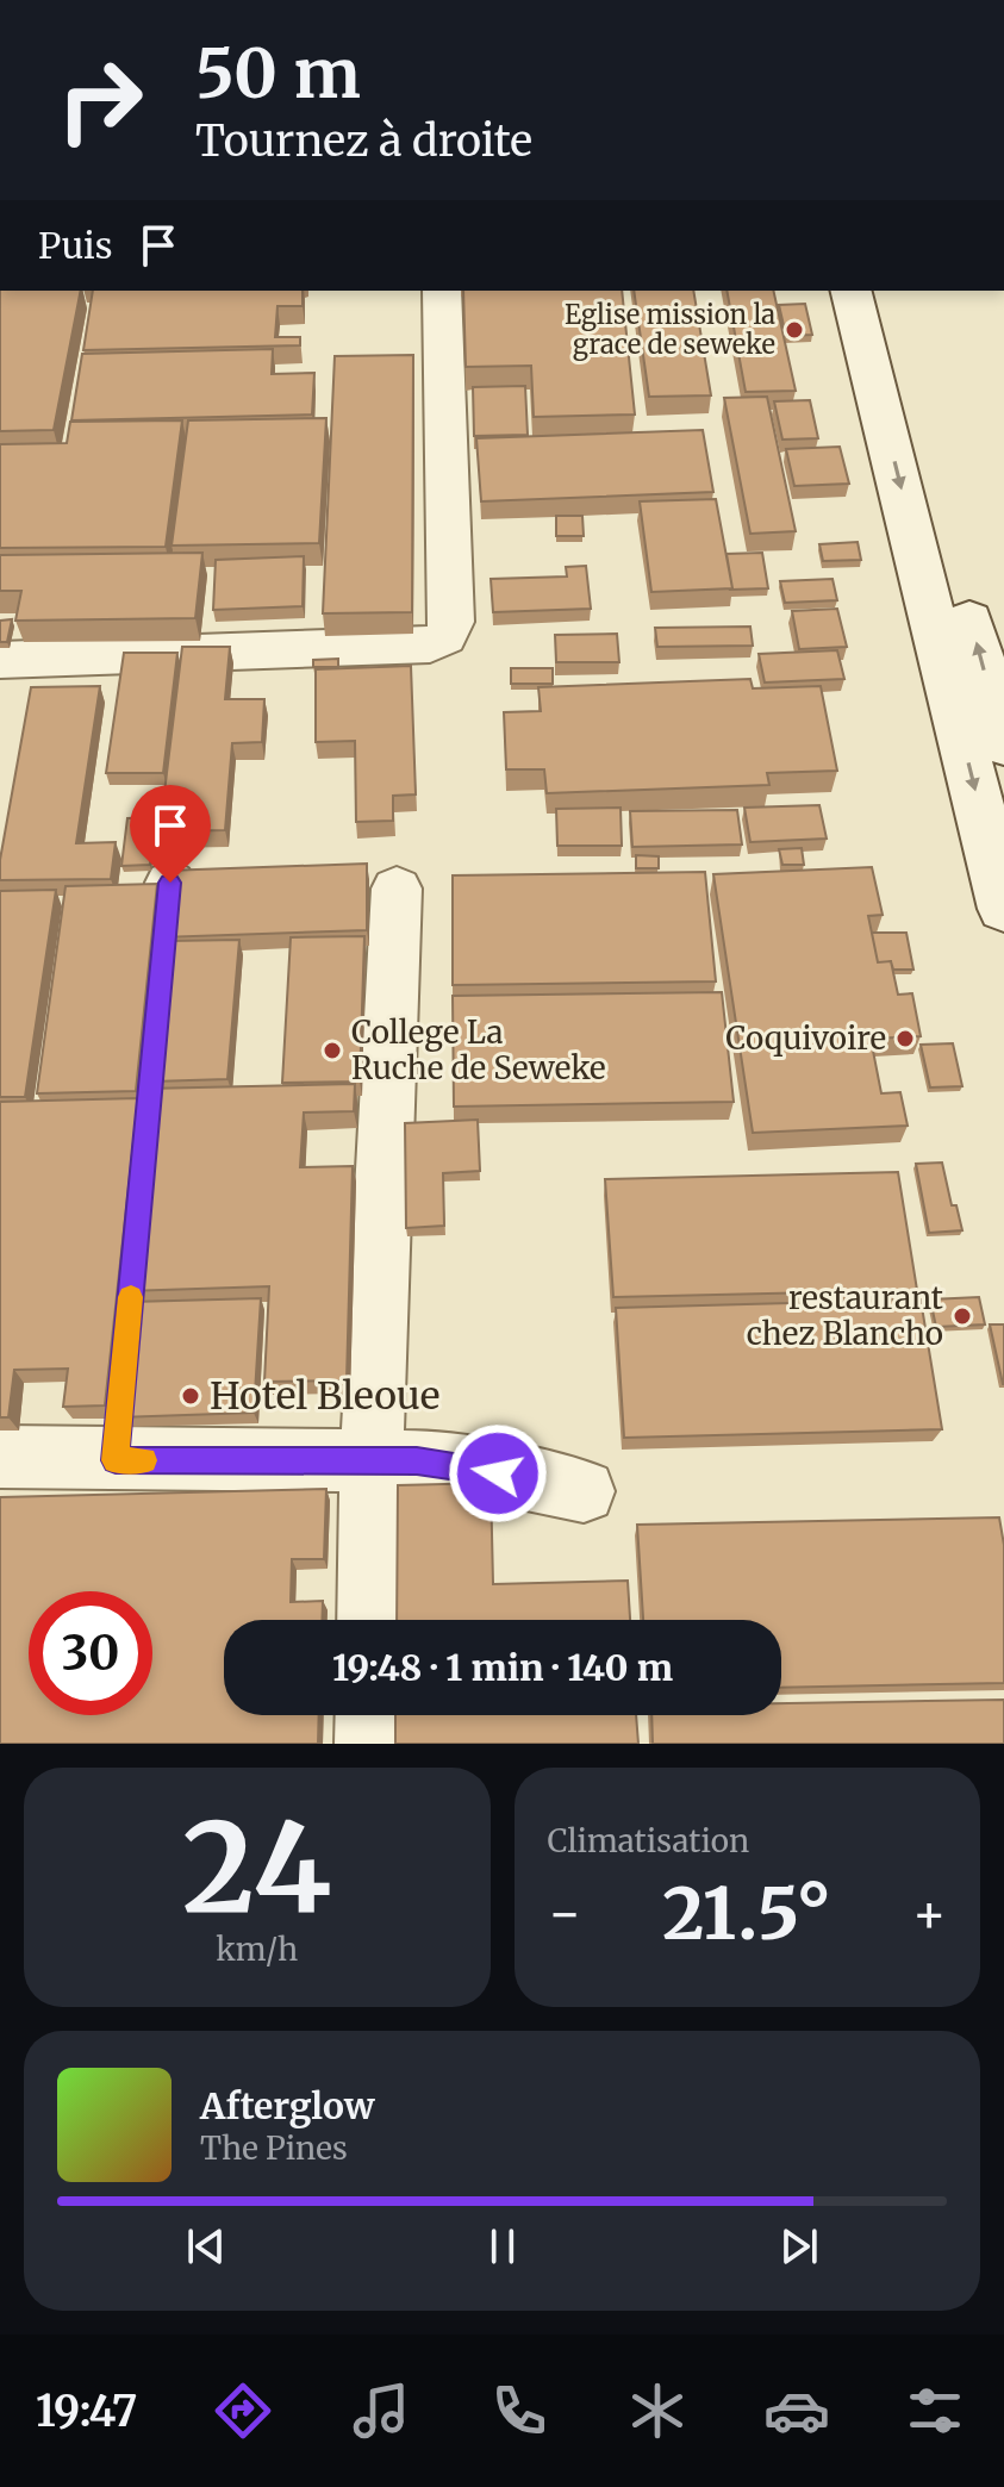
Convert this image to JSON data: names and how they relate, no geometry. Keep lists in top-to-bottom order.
{
  "places": [
    "Eglise mission la grace de seweke",
    "Coquivoire",
    "College La Ruche de Seweke",
    "restaurant chez Blancho",
    "Hotel Bleoue"
  ],
  "page": {
    "turn": ["50 m", "Tournez à droite"],
    "then": "Puis",
    "limit": "30",
    "trip": "19:48 · 1 min · 140 m",
    "tile": [
      ["24", "km/h"],
      "Climatisation"
    ],
    "heat": ["−", "21.5°", "+"],
    "song": ["Afterglow", "The Pines"],
    "tabs": "19:47"
  }
}
